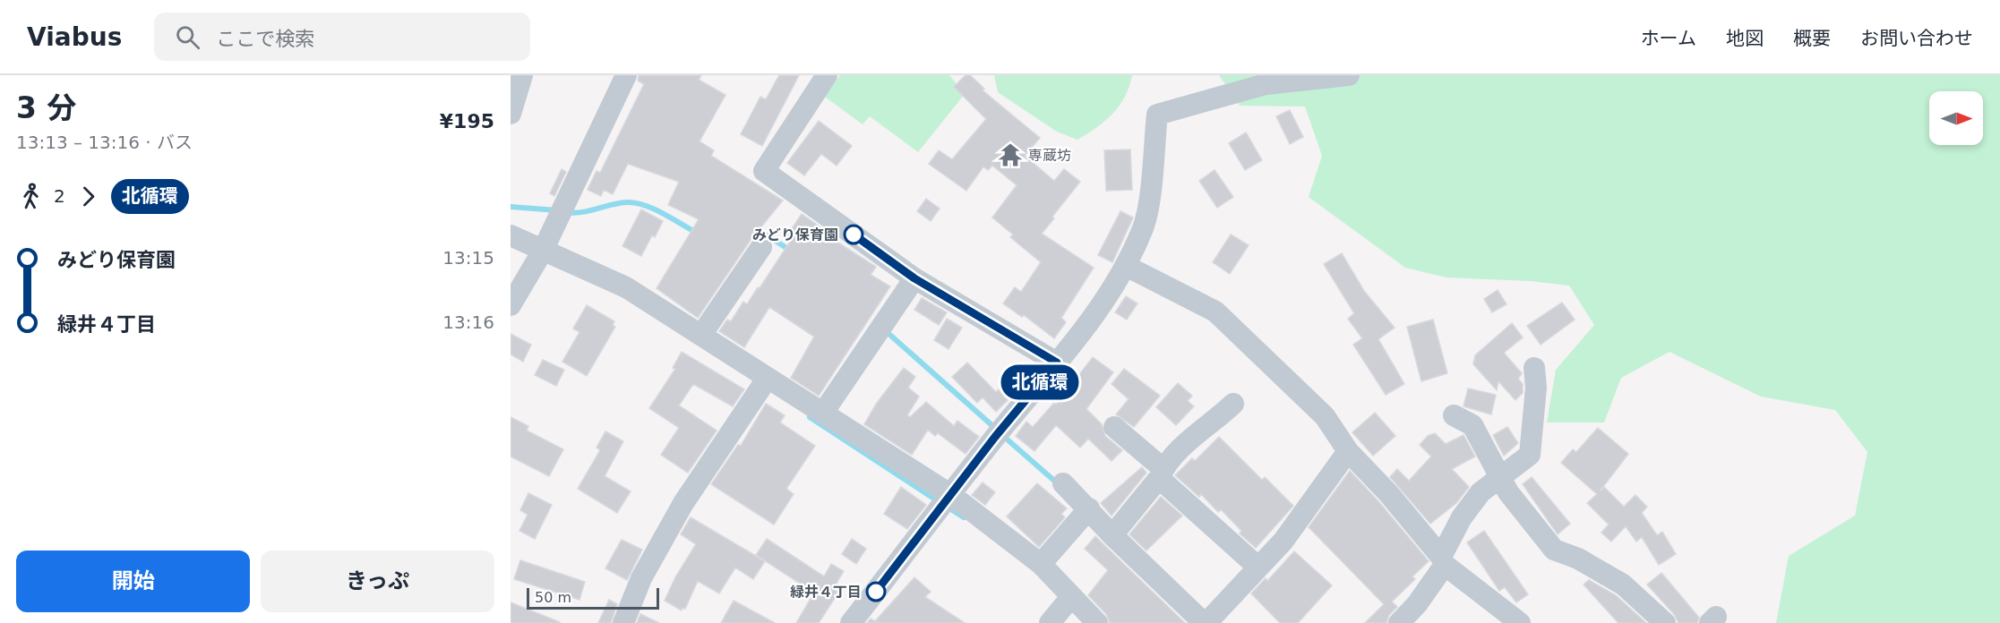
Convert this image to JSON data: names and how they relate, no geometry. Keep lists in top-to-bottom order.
{
  "places": {
    "temple": ["専蔵坊"],
    "other": ["みどり保育園", "緑井４丁目"]
  },
  "lines": ["bus line 北循環"],
  "scale_bar": "50 m",
  "north": "right",
  "page": {
    "header": "Viabus",
    "search": "ここで検索",
    "nav": [
      "ホーム",
      "地図",
      "概要",
      "お問い合わせ"
    ],
    "heading": ["3 分", "13:13 – 13:16 · バス", "¥195"],
    "on_map": "北循環",
    "legs": ["2", "北循環"],
    "list": [
      {
        "name": "みどり保育園",
        "value": "13:15"
      },
      {
        "name": "緑井４丁目",
        "value": "13:16"
      }
    ],
    "buttons": ["開始", "きっぷ"],
    "scale": "50 m"
  }
}
